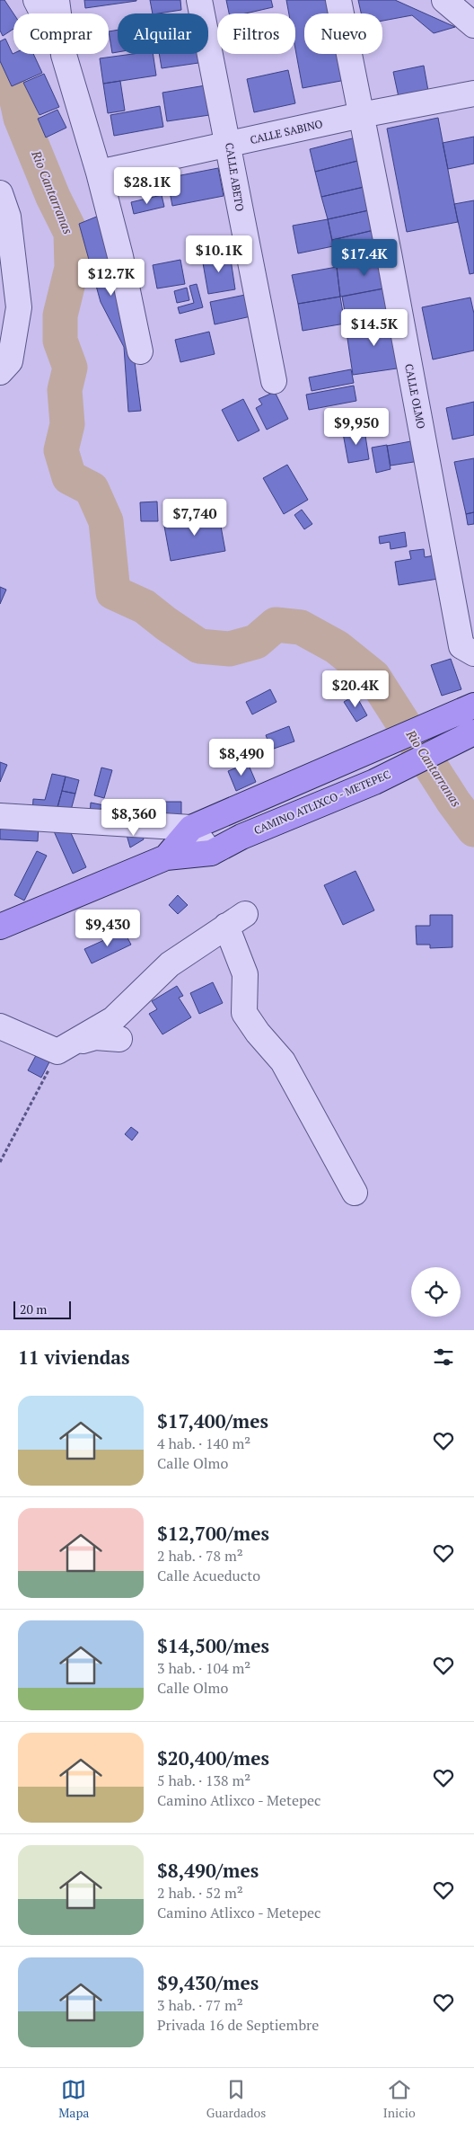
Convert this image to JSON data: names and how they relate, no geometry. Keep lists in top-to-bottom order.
{
  "streets": {
    "main road": ["CAMINO ATLIXCO - METEPEC"],
    "street": ["CALLE SABINO", "CALLE ABETO", "CALLE OLMO"]
  },
  "crossings": [
    ["CALLE SABINO", "CALLE ABETO"],
    ["CALLE SABINO", "CALLE OLMO"]
  ],
  "water": ["Rio Cantarranas"],
  "scale_bar": "20 m",
  "page": {
    "chip": [
      "Comprar",
      "Alquilar",
      "Filtros",
      "Nuevo"
    ],
    "price": [
      "$28.1K",
      "$10.1K",
      "$17.4K",
      "$12.7K",
      "$14.5K",
      "$9,950",
      "$7,740",
      "$20.4K",
      "$8,490",
      "$8,360",
      "$9,430"
    ],
    "scale": "20 m",
    "heading": "11 viviendas",
    "list": [
      {
        "name": "$17,400/mes",
        "note": "4 hab. · 140 m² · Calle Olmo"
      },
      {
        "name": "$12,700/mes",
        "note": "2 hab. · 78 m² · Calle Acueducto"
      },
      {
        "name": "$14,500/mes",
        "note": "3 hab. · 104 m² · Calle Olmo"
      },
      {
        "name": "$20,400/mes",
        "note": "5 hab. · 138 m² · Camino Atlixco - Metepec"
      },
      {
        "name": "$8,490/mes",
        "note": "2 hab. · 52 m² · Camino Atlixco - Metepec"
      },
      {
        "name": "$9,430/mes",
        "note": "3 hab. · 77 m² · Privada 16 de Septiembre"
      }
    ],
    "tabs": ["Mapa", "Guardados", "Inicio"]
  }
}
